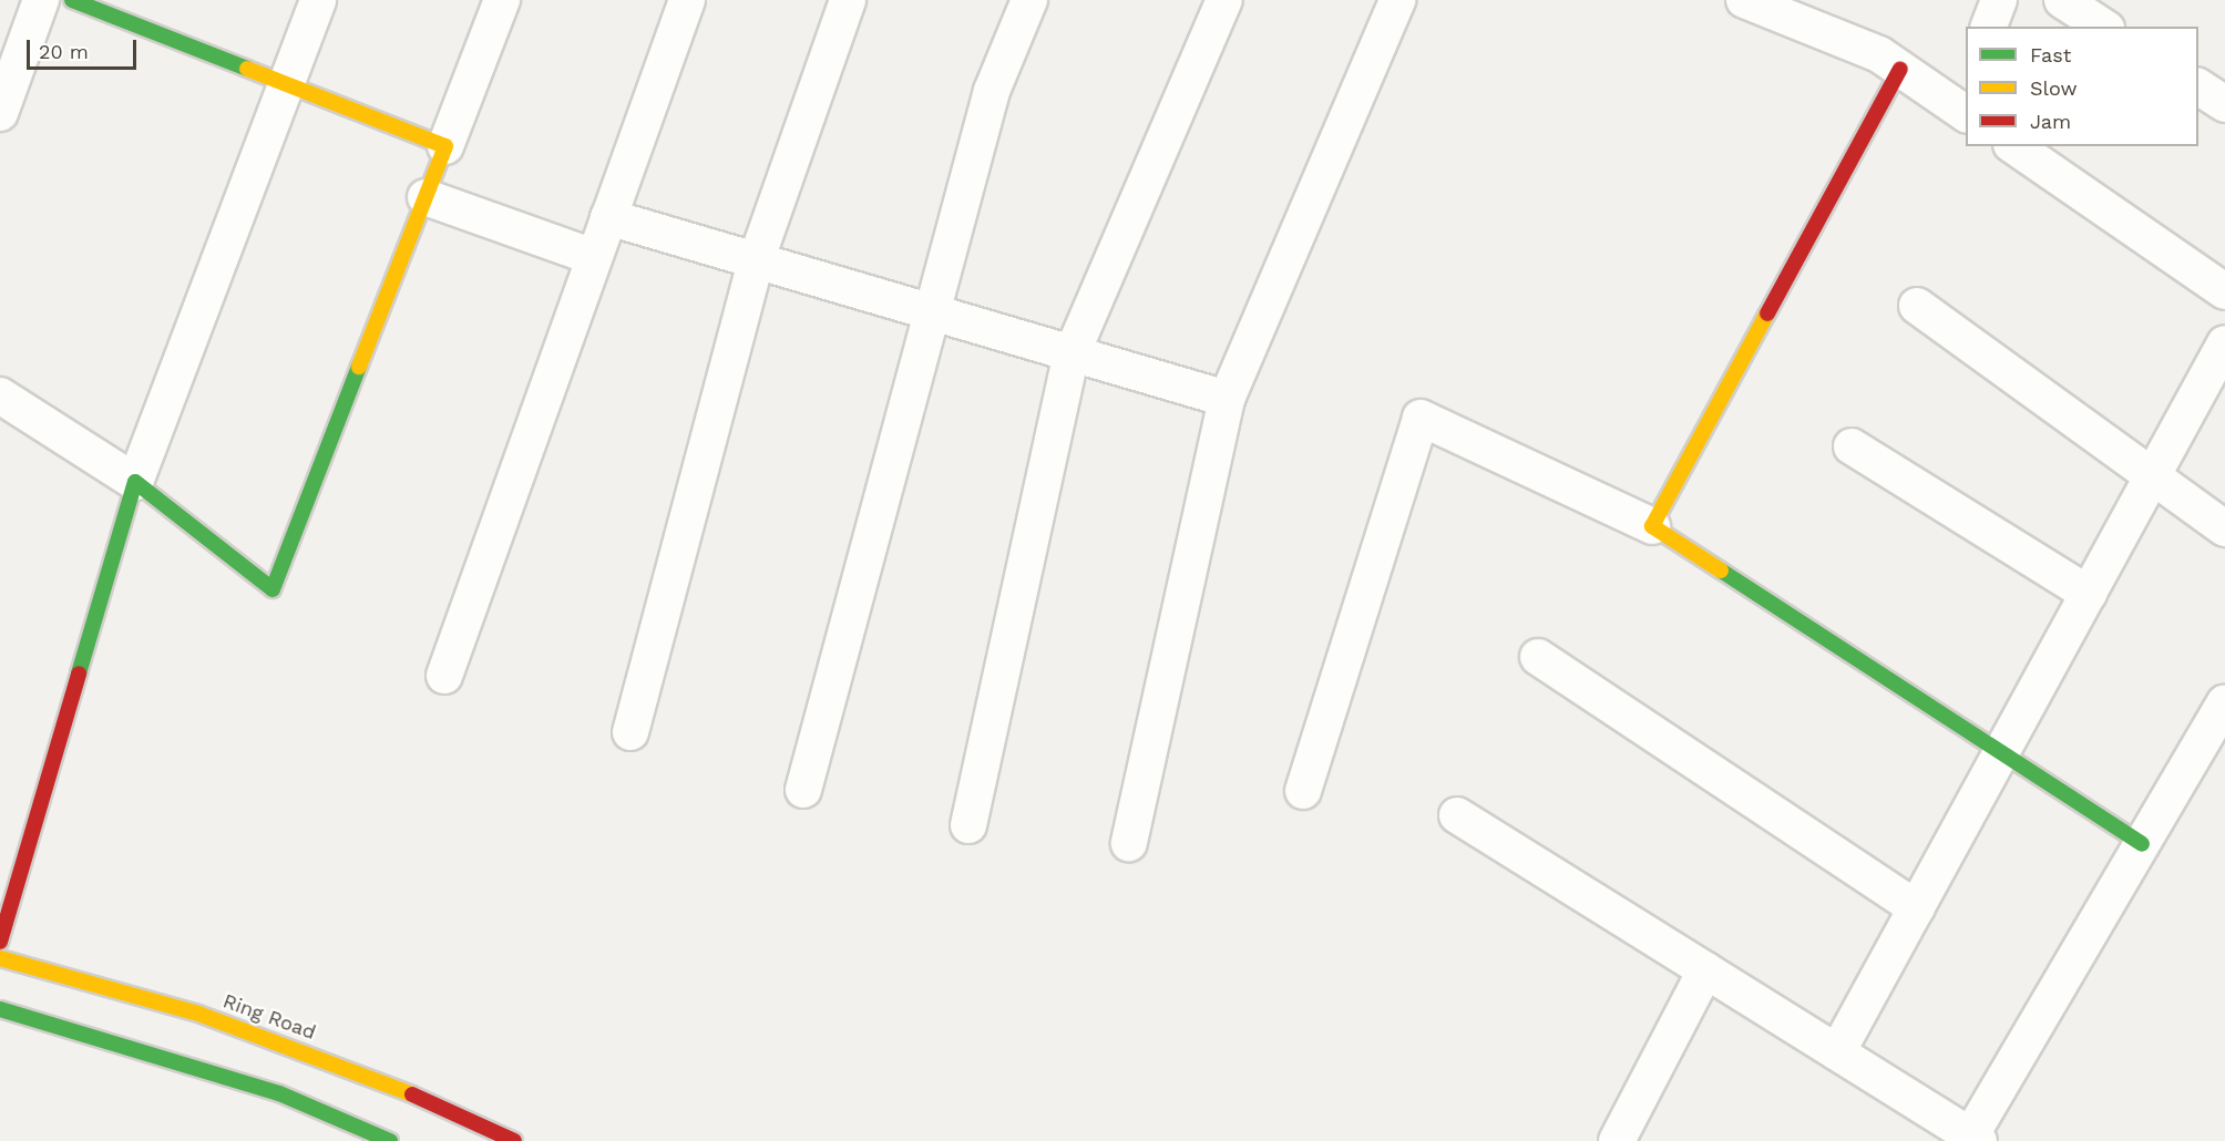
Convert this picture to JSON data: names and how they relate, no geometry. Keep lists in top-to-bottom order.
{
  "streets": {
    "main road": ["Ring Road"]
  },
  "legend": ["Fast", "Slow", "Jam"],
  "scale_bar": "20 m"
}
